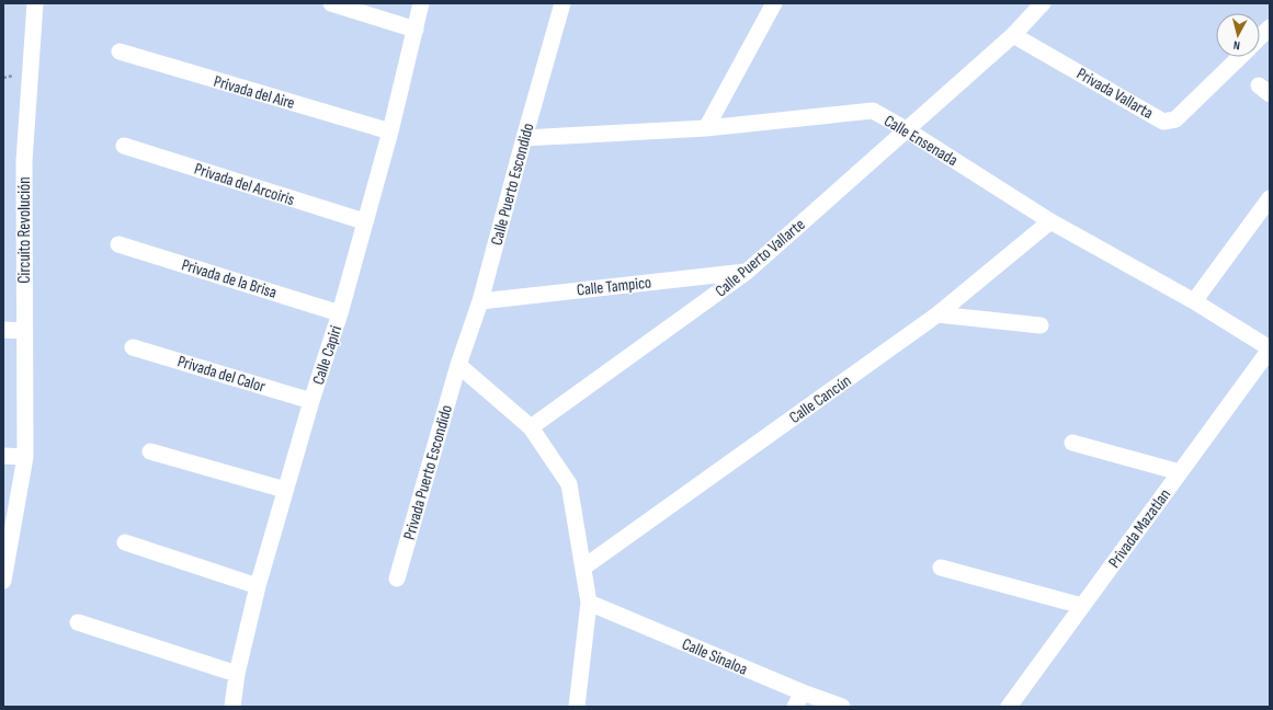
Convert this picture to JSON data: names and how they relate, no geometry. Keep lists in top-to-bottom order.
{
  "streets": {
    "street": [
      "Privada del Aire",
      "Privada Vallarta",
      "Calle Ensenada",
      "Privada del Arcoiris",
      "Calle Puerto Escondido",
      "Circuito Revolución",
      "Calle Puerto Vallarte",
      "Privada de la Brisa",
      "Calle Tampico",
      "Calle Capiri",
      "Privada del Calor",
      "Calle Cancún",
      "Privada Puerto Escondido",
      "Privada Mazatlan",
      "Calle Sinaloa"
    ]
  },
  "crossings": [
    ["Privada del Aire", "Calle Capiri"],
    ["Privada Vallarta", "Calle Puerto Vallarte"],
    ["Calle Ensenada", "Calle Puerto Escondido"],
    ["Calle Ensenada", "Calle Puerto Vallarte"],
    ["Calle Ensenada", "Calle Cancún"],
    ["Calle Ensenada", "Privada Mazatlan"],
    ["Privada del Arcoiris", "Calle Capiri"],
    ["Calle Puerto Escondido", "Calle Tampico"],
    ["Calle Puerto Escondido", "Privada Puerto Escondido"],
    ["Calle Puerto Vallarte", "Calle Tampico"],
    ["Privada de la Brisa", "Calle Capiri"],
    ["Calle Capiri", "Privada del Calor"]
  ],
  "north": "bottom"
}
